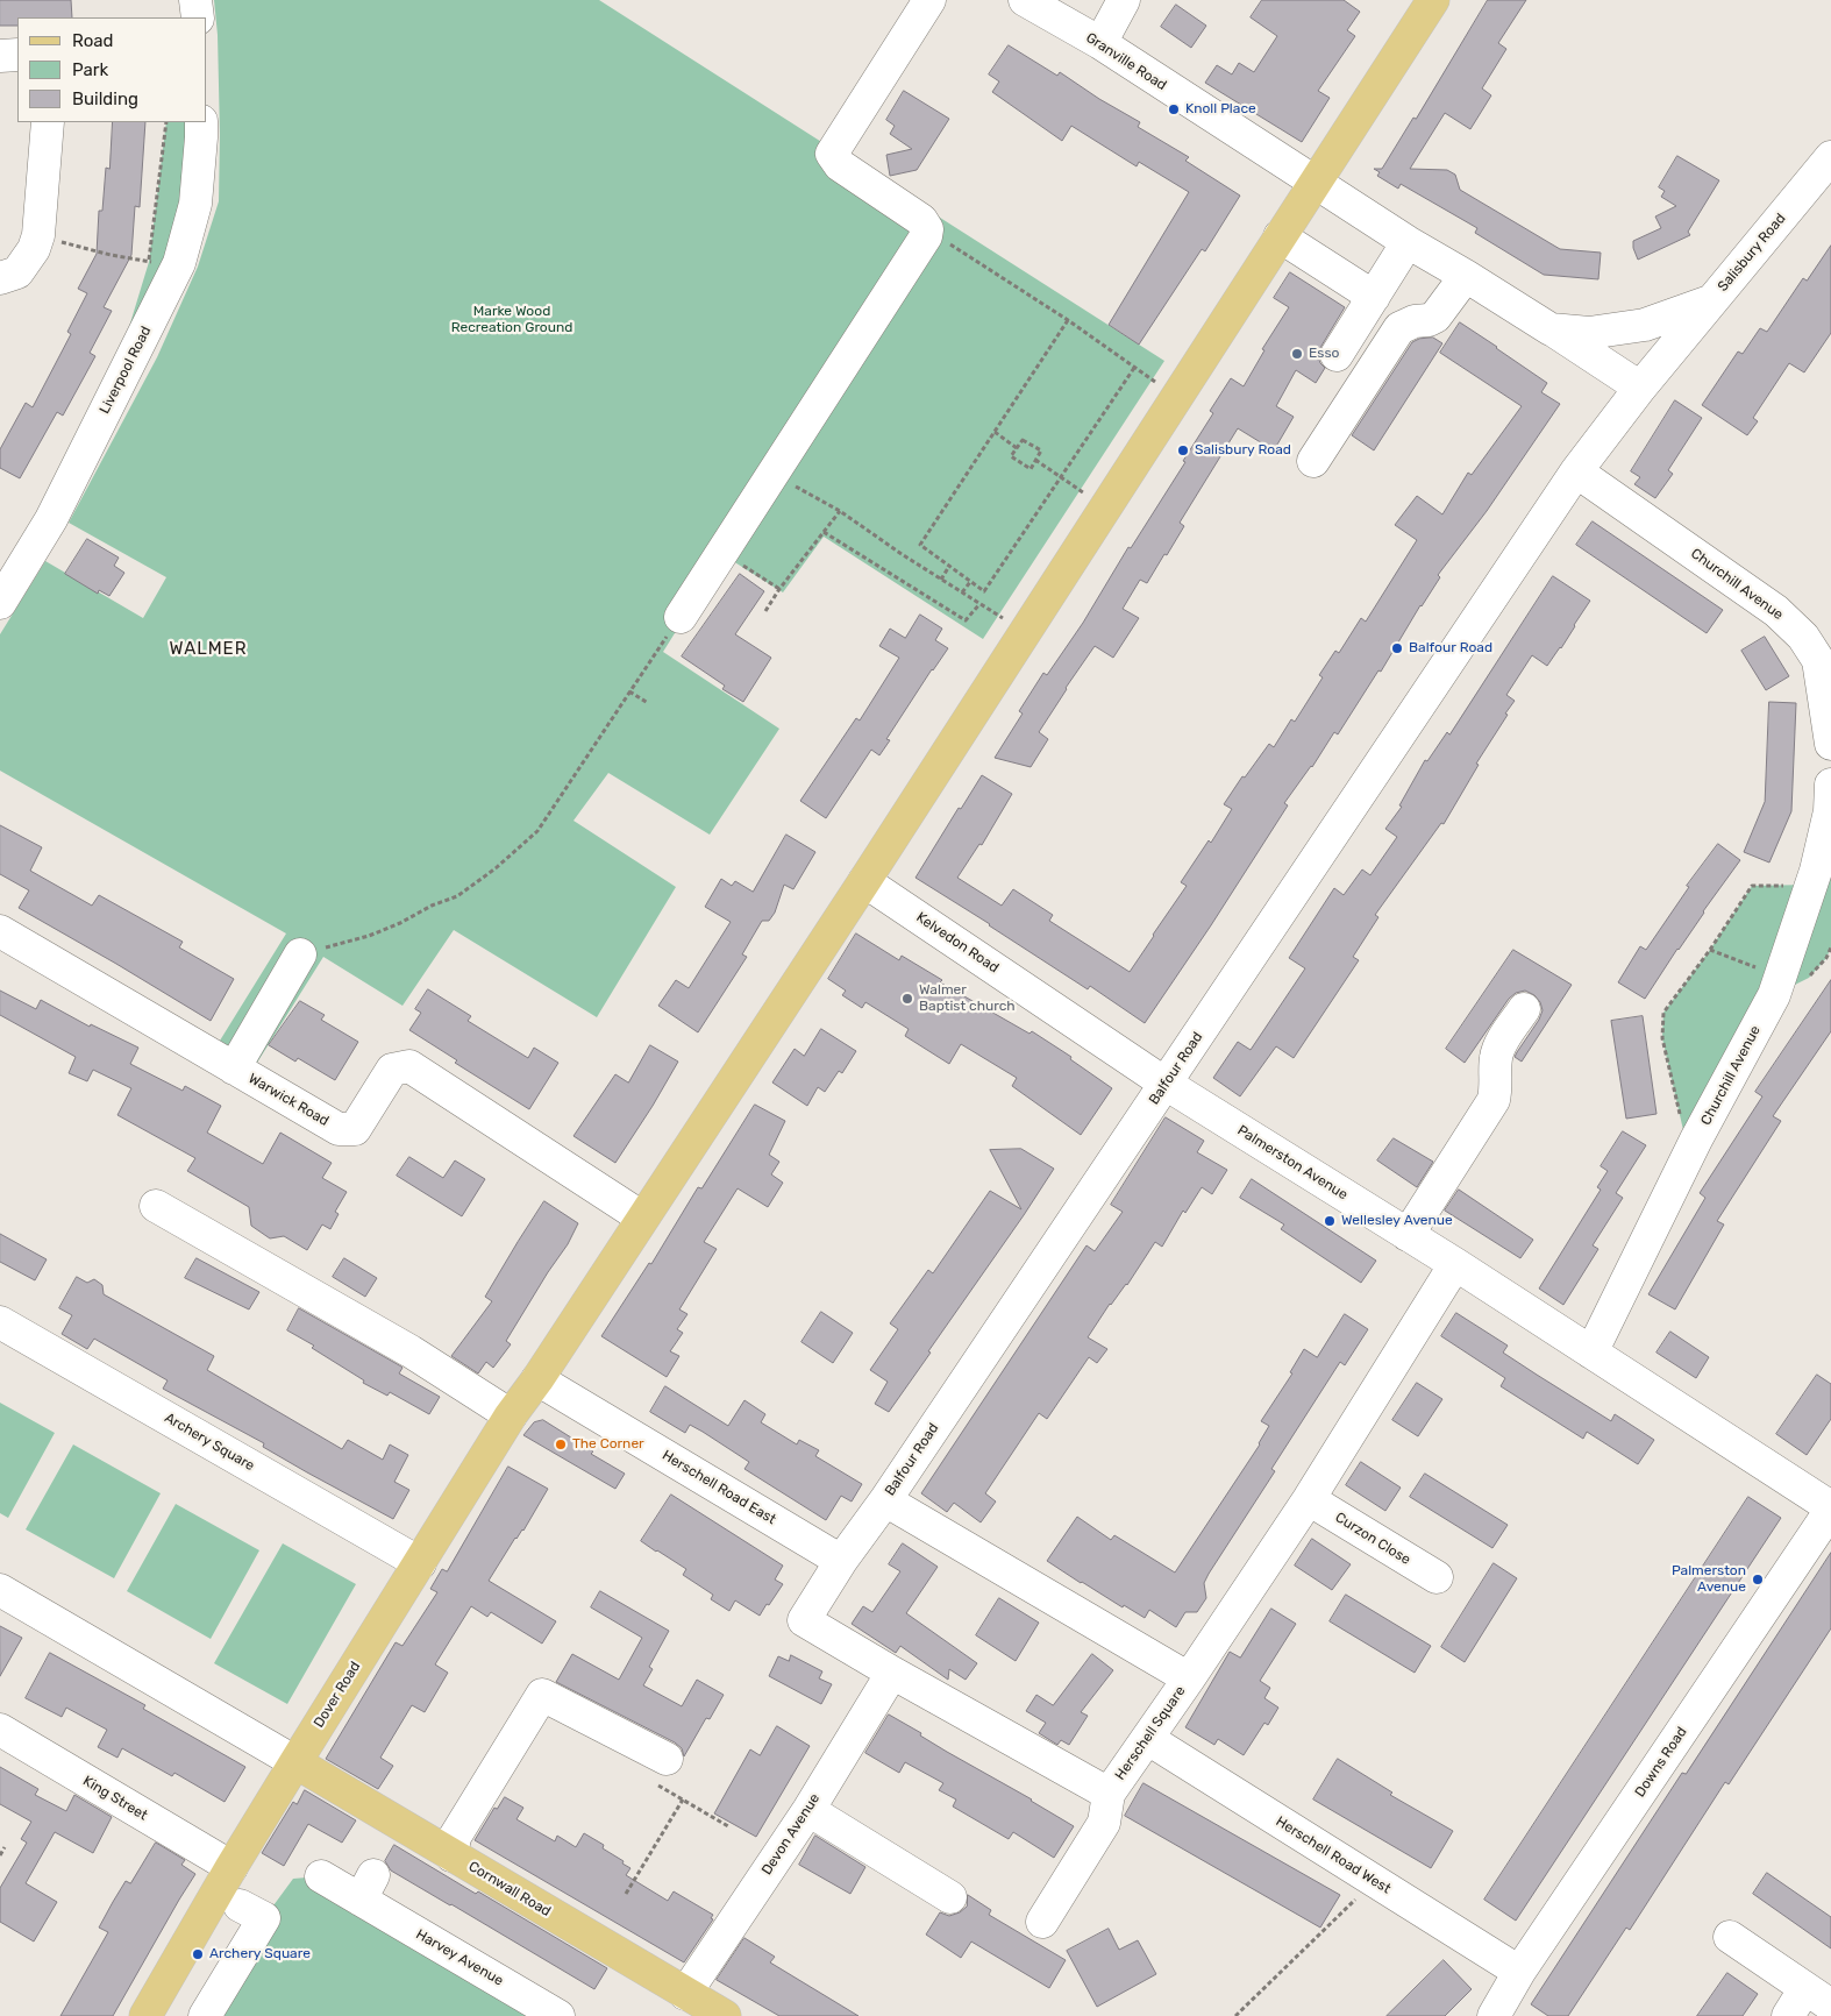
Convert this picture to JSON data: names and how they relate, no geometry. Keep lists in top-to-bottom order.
{
  "streets": {
    "main road": ["Dover Road", "Cornwall Road"],
    "street": [
      "Granville Road",
      "Salisbury Road",
      "Liverpool Road",
      "Churchill Avenue",
      "Kelvedon Road",
      "Balfour Road",
      "Warwick Road",
      "Palmerston Avenue",
      "Archery Square",
      "Herschell Road East",
      "Curzon Close",
      "Herschell Square",
      "Downs Road",
      "King Street",
      "Devon Avenue",
      "Herschell Road West",
      "Harvey Avenue"
    ]
  },
  "crossings": [
    ["Granville Road", "Salisbury Road"],
    ["Granville Road", "Dover Road"],
    ["Salisbury Road", "Balfour Road"],
    ["Salisbury Road", "Dover Road"],
    ["Churchill Avenue", "Balfour Road"],
    ["Churchill Avenue", "Palmerston Avenue"],
    ["Kelvedon Road", "Balfour Road"],
    ["Kelvedon Road", "Palmerston Avenue"],
    ["Kelvedon Road", "Dover Road"],
    ["Balfour Road", "Palmerston Avenue"],
    ["Balfour Road", "Herschell Square"],
    ["Warwick Road", "Dover Road"],
    ["Palmerston Avenue", "Downs Road"],
    ["Archery Square", "Dover Road"],
    ["Herschell Road East", "Dover Road"],
    ["Herschell Road East", "Herschell Square"],
    ["Dover Road", "King Street"],
    ["Dover Road", "Cornwall Road"],
    ["Herschell Square", "Devon Avenue"],
    ["Herschell Square", "Herschell Road West"],
    ["Downs Road", "Herschell Road West"],
    ["Devon Avenue", "Cornwall Road"]
  ],
  "districts": ["WALMER"],
  "parks": ["Marke Wood Recreation Ground"],
  "places": [
    "Knoll Place",
    "Esso",
    "Salisbury Road",
    "Balfour Road",
    "Walmer Baptist church",
    "Wellesley Avenue",
    "The Corner",
    "Palmerston Avenue",
    "Archery Square"
  ],
  "legend": ["Road", "Park", "Building"]
}
